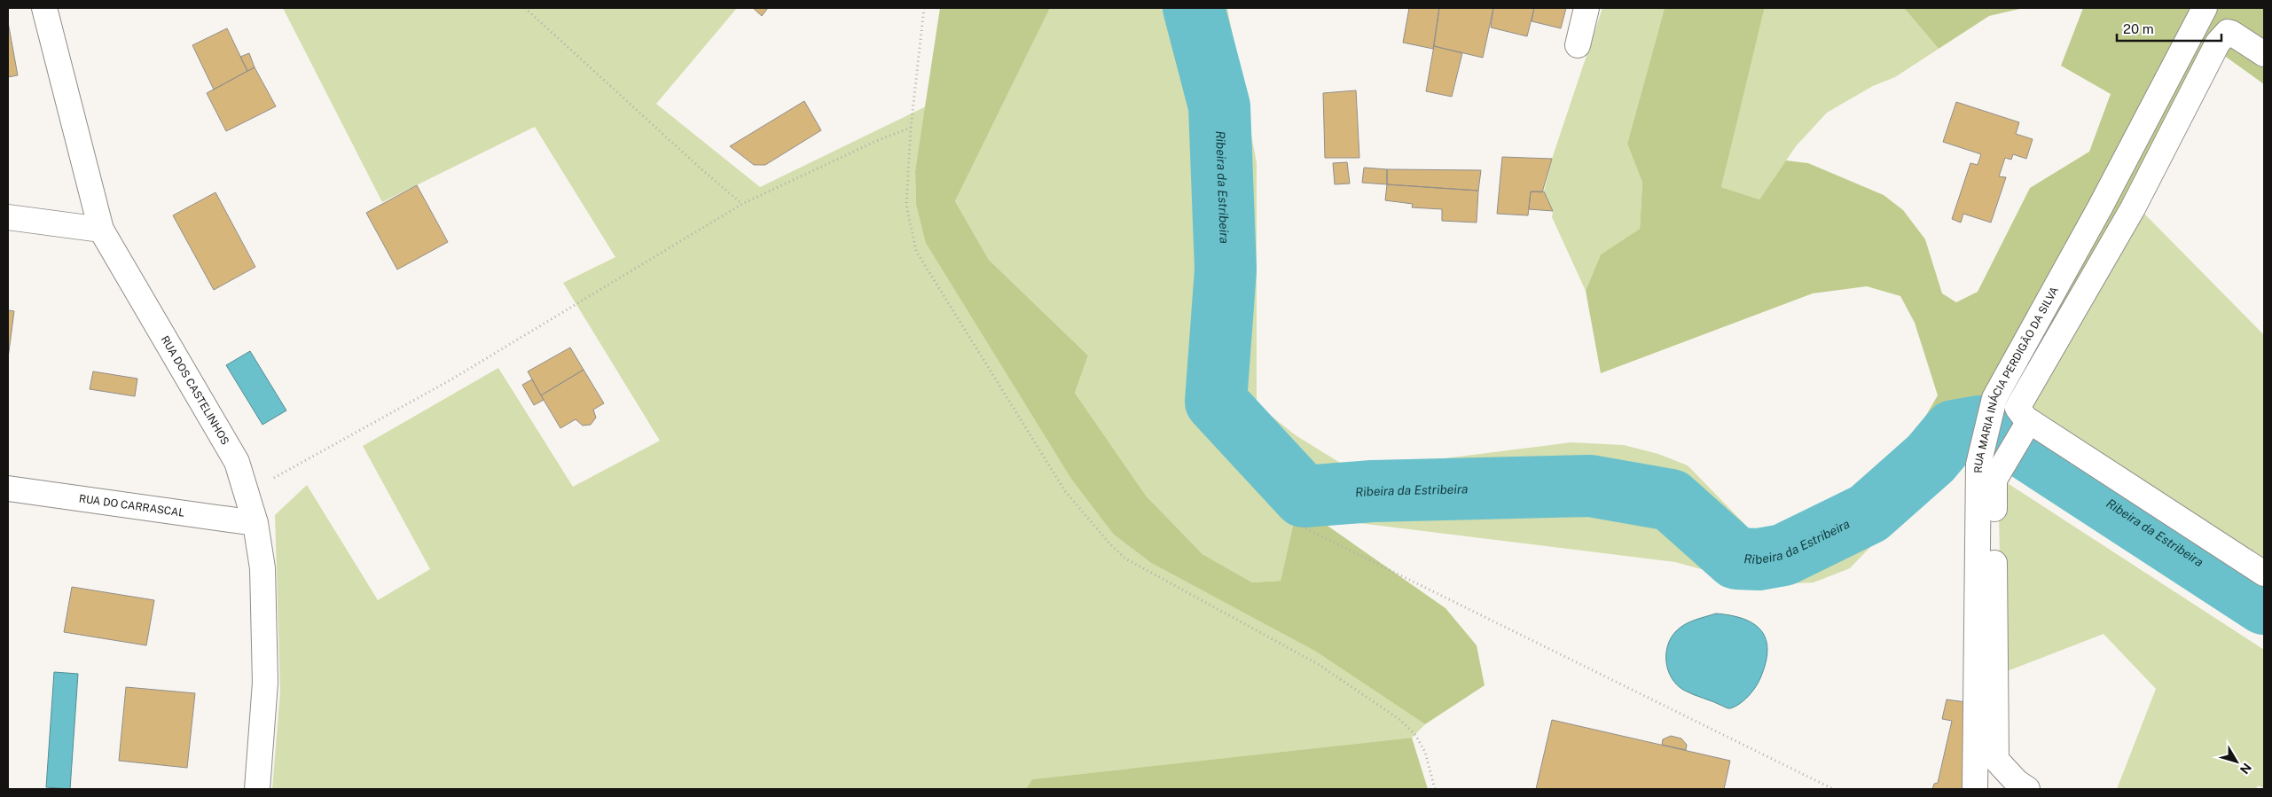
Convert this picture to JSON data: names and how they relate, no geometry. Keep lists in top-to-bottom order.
{
  "streets": {
    "street": ["RUA MARIA INÁCIA PERDIGÃO DA SILVA", "RUA DOS CASTELINHOS", "RUA DO CARRASCAL"]
  },
  "crossings": [
    ["RUA DOS CASTELINHOS", "RUA DO CARRASCAL"]
  ],
  "water": ["Ribeira da Estribeira"],
  "scale_bar": "20 m",
  "north": "bottom right"
}
